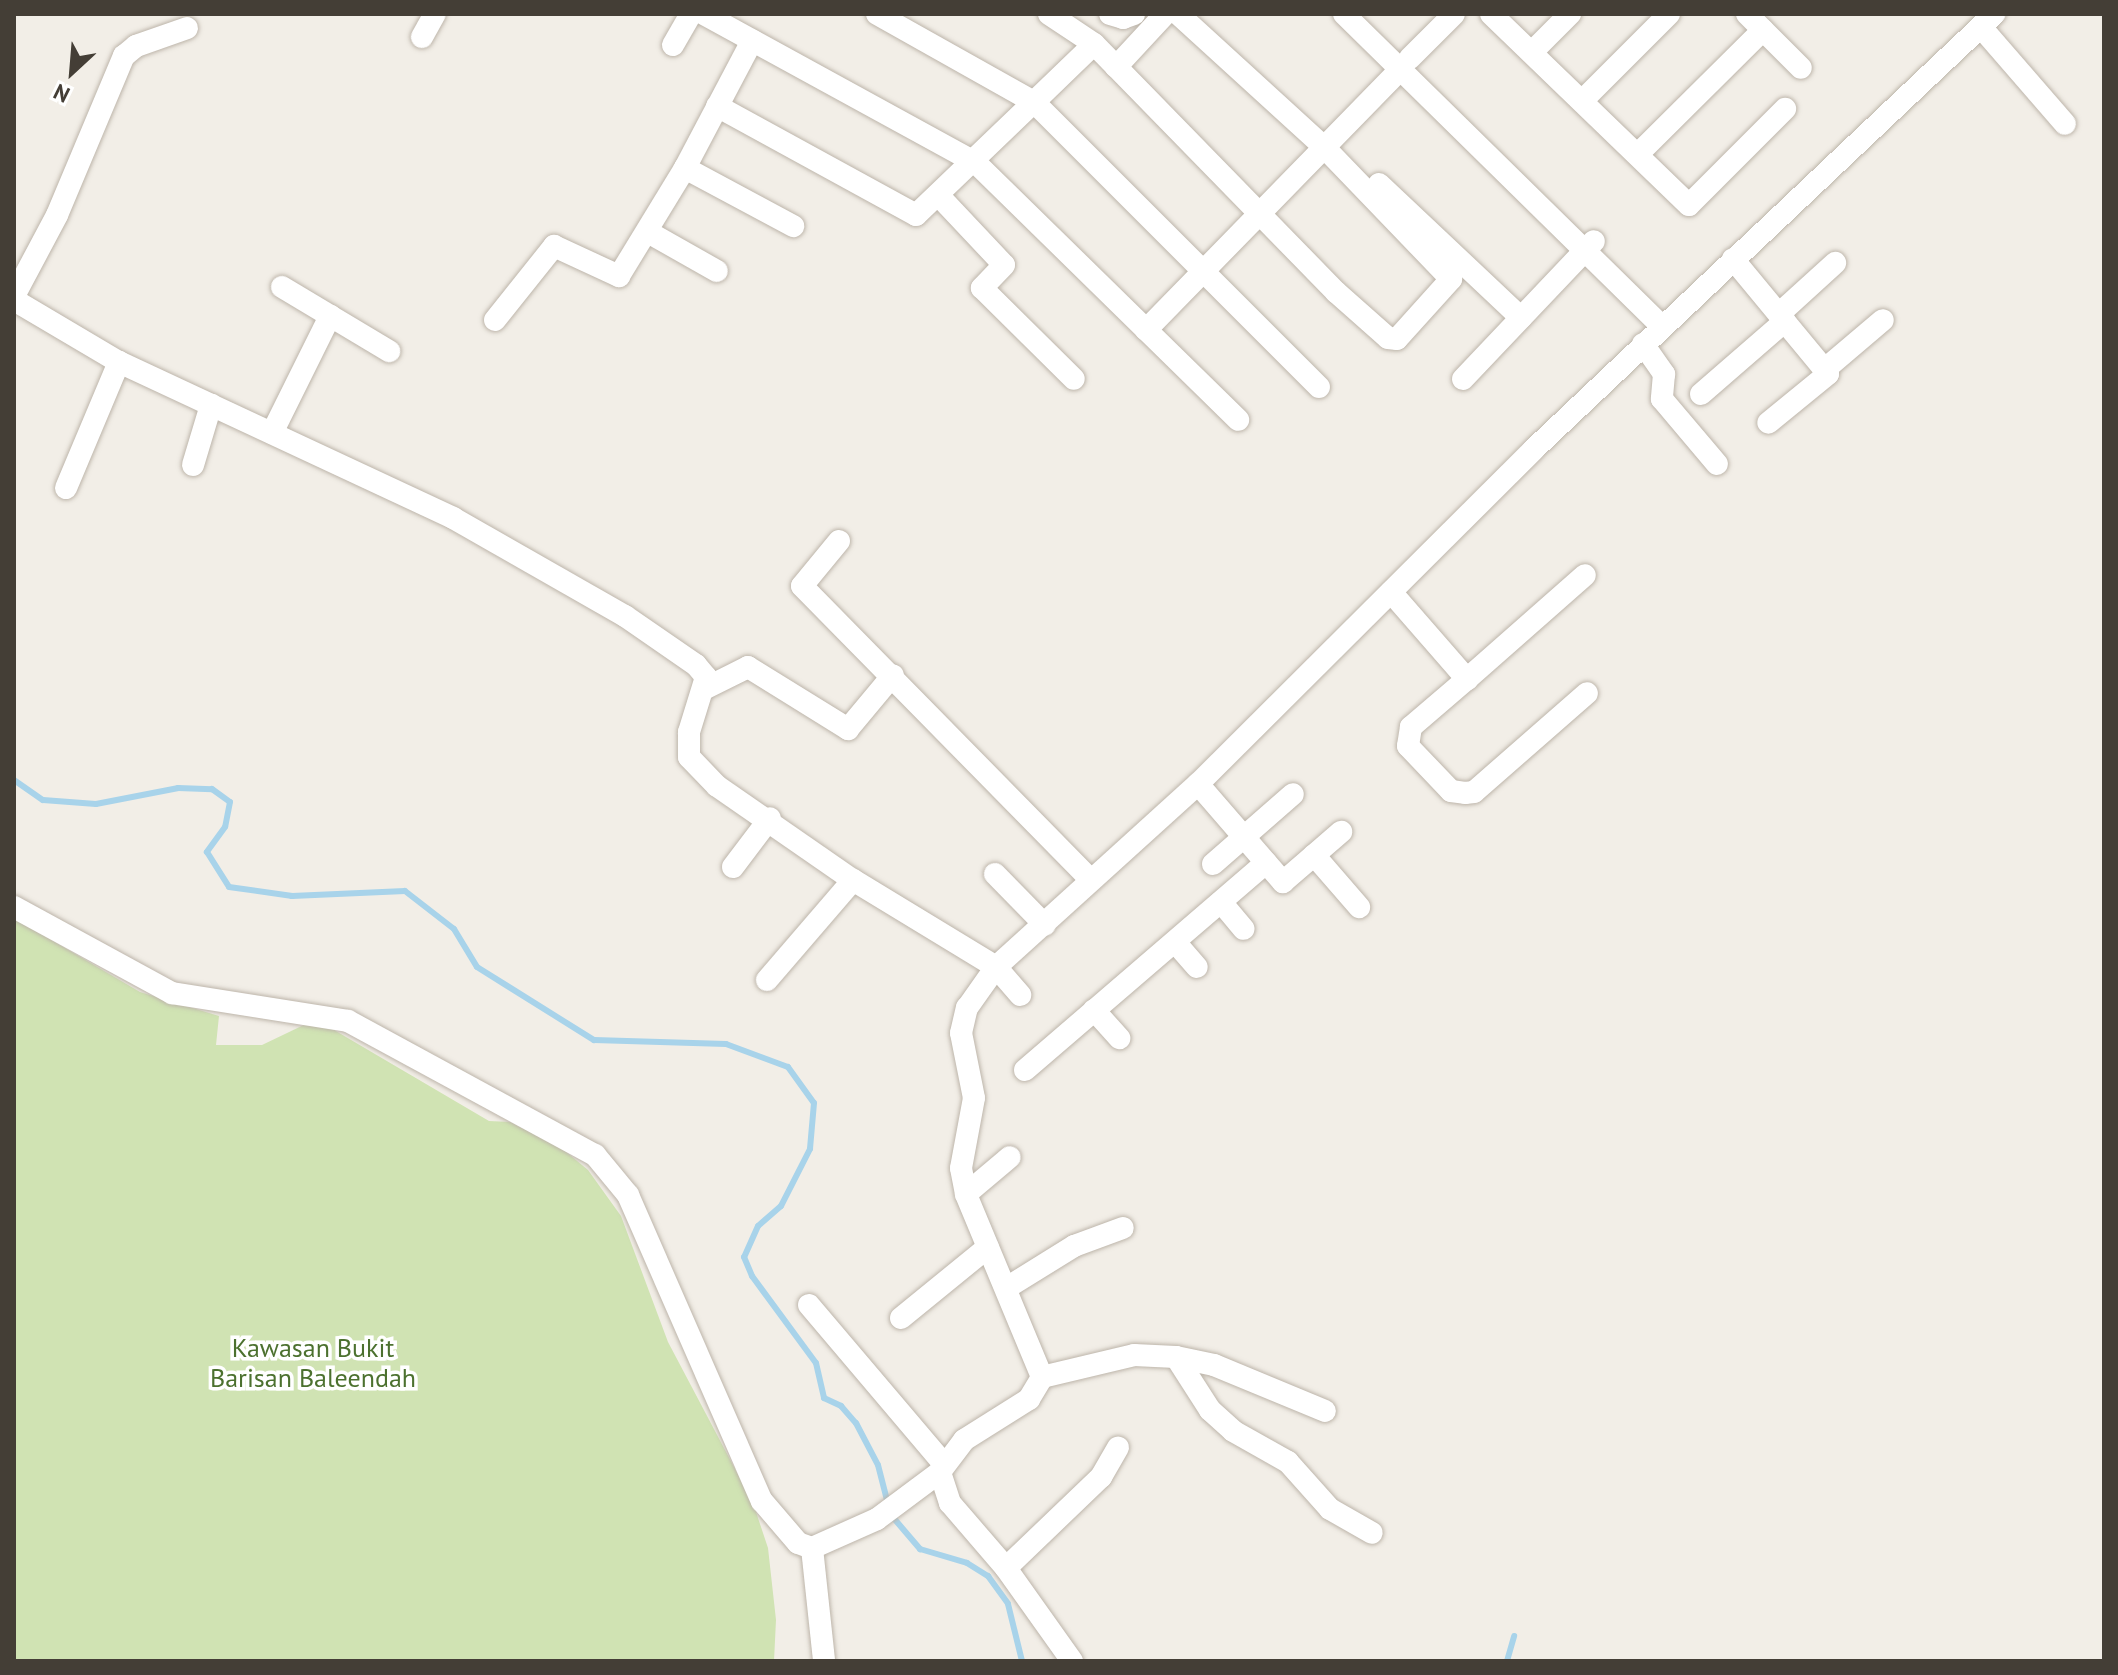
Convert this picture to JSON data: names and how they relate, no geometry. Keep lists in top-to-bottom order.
{
  "parks": ["Kawasan Bukit Barisan Baleendah"],
  "north": "bottom left"
}
